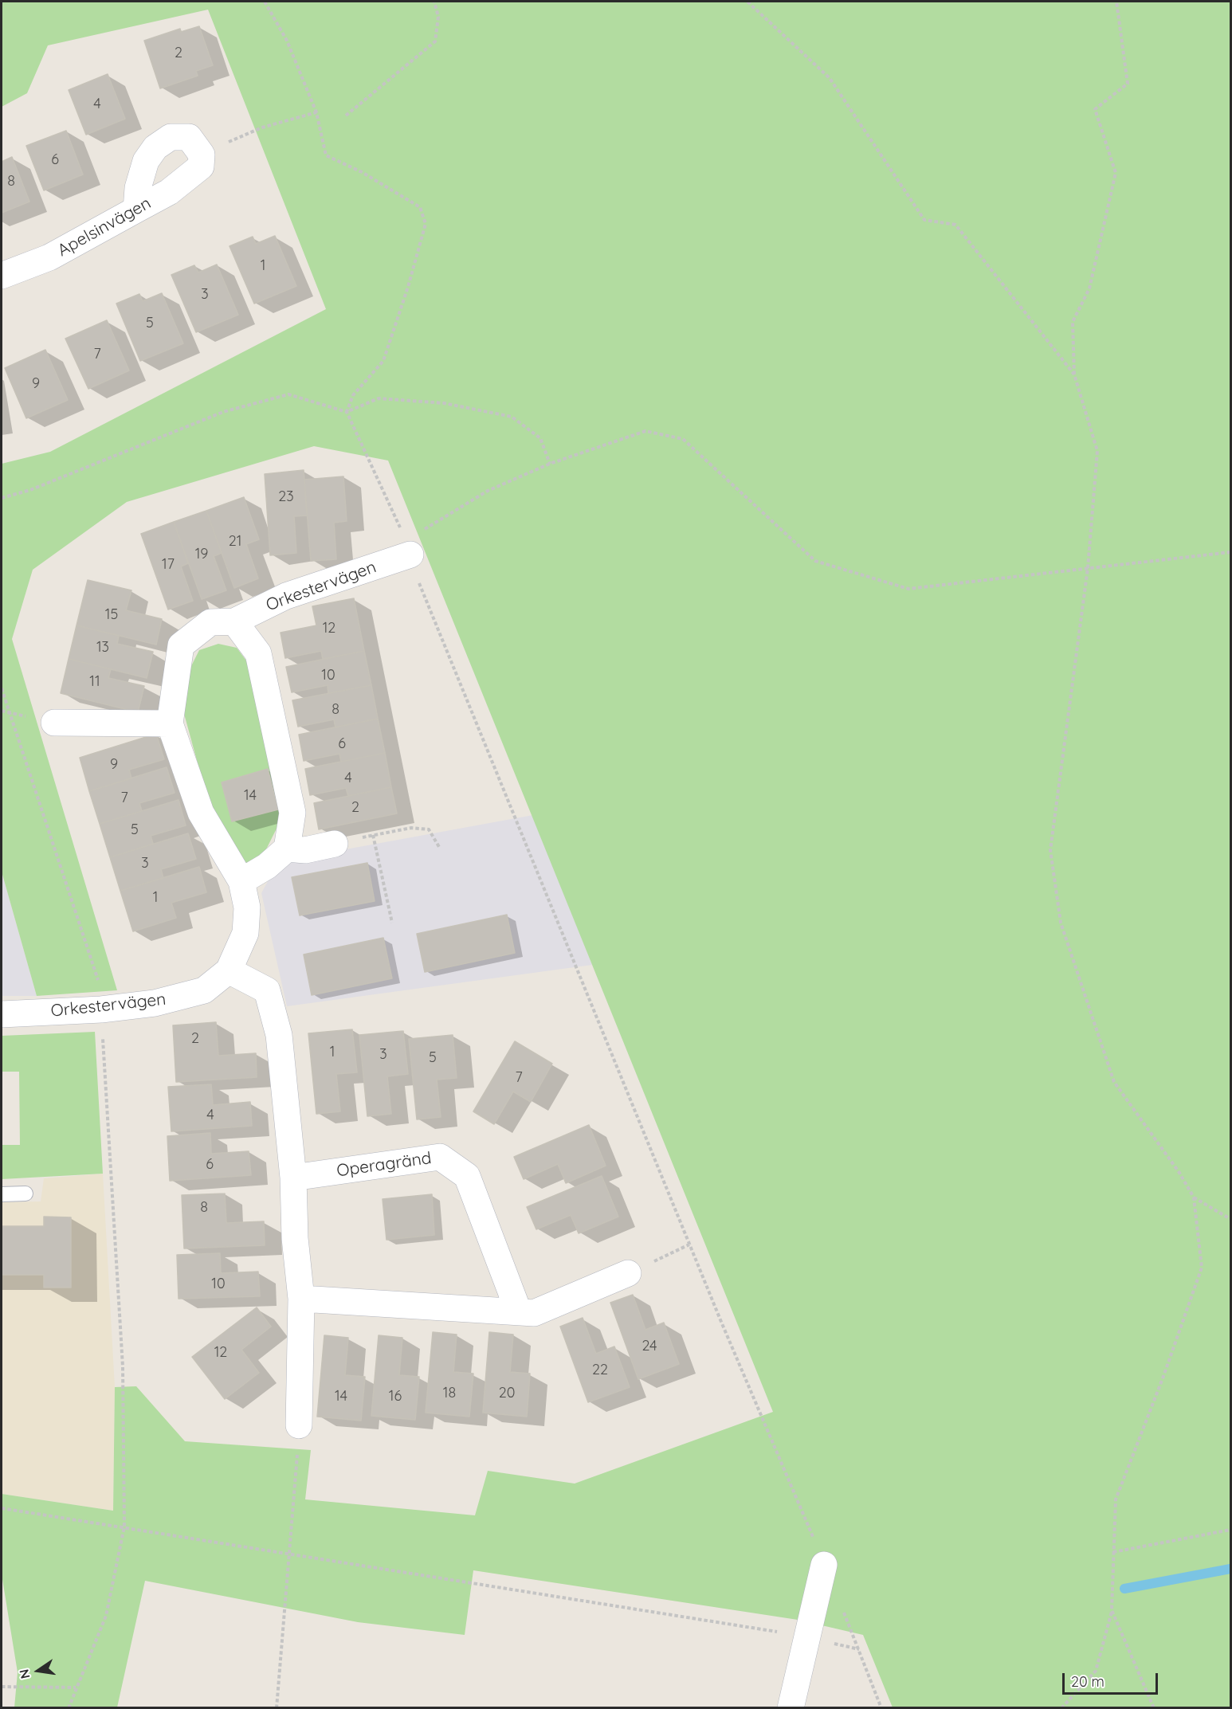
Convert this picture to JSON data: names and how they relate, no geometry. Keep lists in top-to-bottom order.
{
  "streets": {
    "street": ["Apelsinvägen", "Orkestervägen", "Operagränd"]
  },
  "house_numbers": [
    "2",
    "4",
    "6",
    "8",
    "1",
    "3",
    "5",
    "7",
    "9",
    "23",
    "21",
    "19",
    "17",
    "15",
    "12",
    "13",
    "10",
    "11",
    "8",
    "6",
    "9",
    "4",
    "14",
    "7",
    "2",
    "5",
    "3",
    "1",
    "2",
    "1",
    "3",
    "5",
    "7",
    "4",
    "6",
    "8",
    "10",
    "24",
    "12",
    "22",
    "18",
    "20",
    "14",
    "16"
  ],
  "scale_bar": "20 m",
  "north": "left"
}
